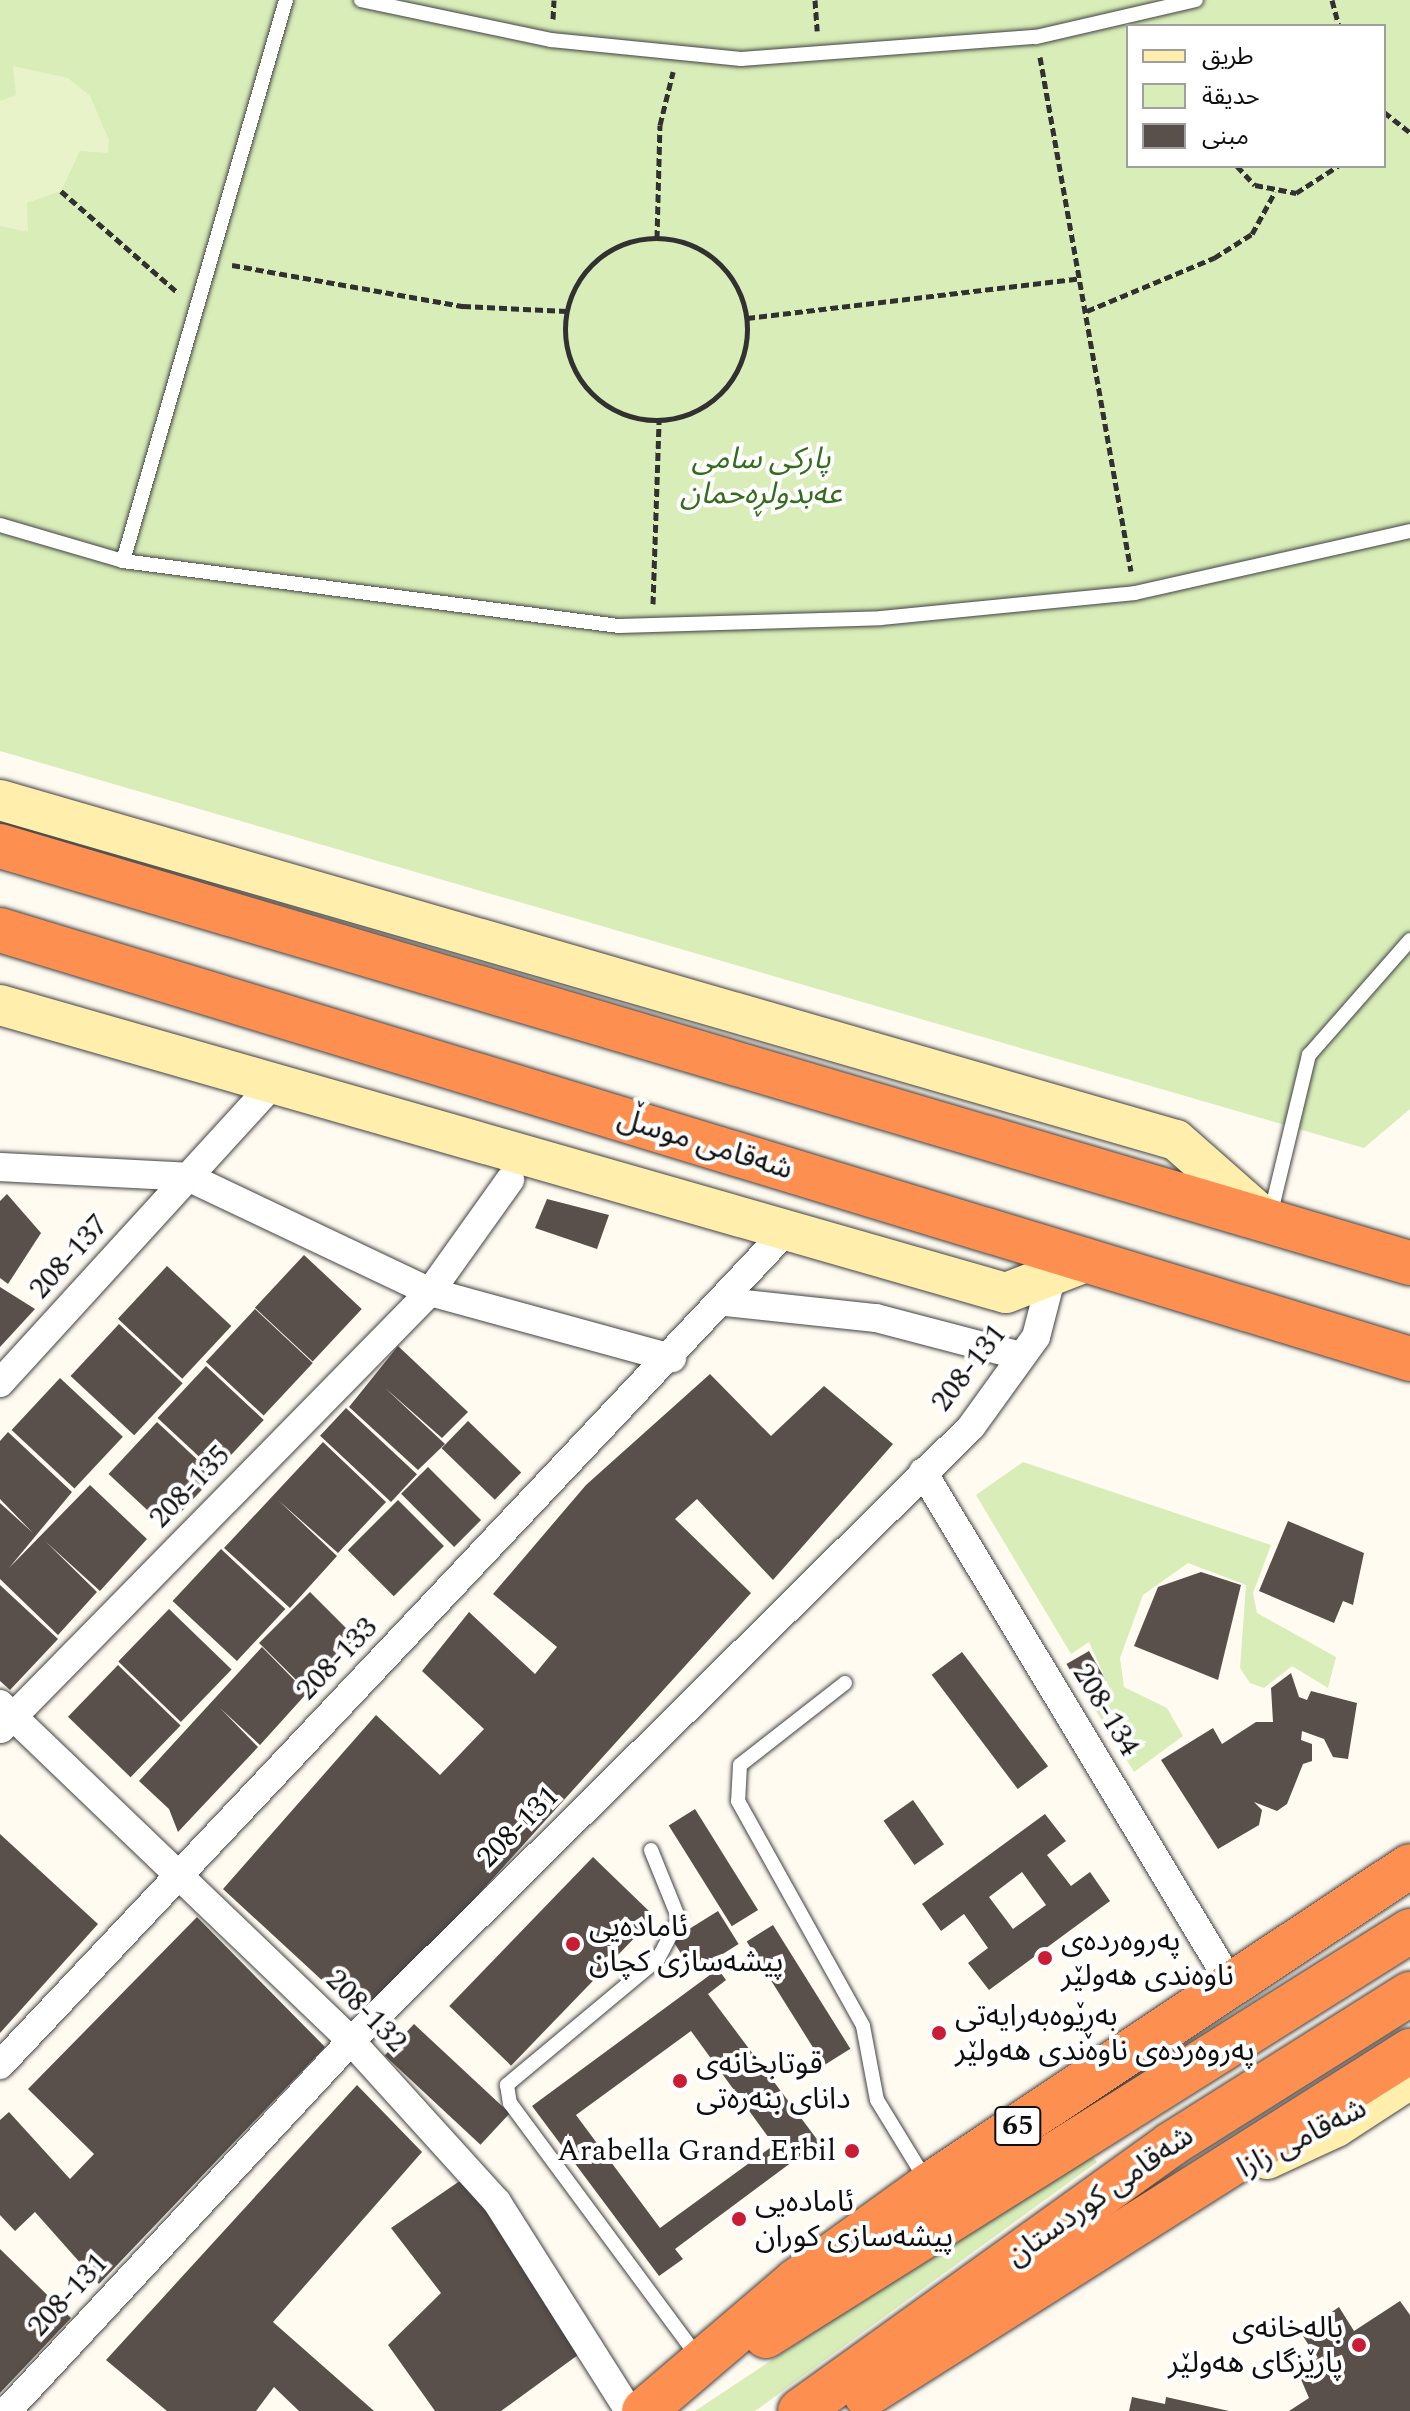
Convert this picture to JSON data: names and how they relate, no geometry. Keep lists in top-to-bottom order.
{
  "streets": {
    "highway": ["شەقامی موسڵ", "65", "شەقامی کوردستان"],
    "street": [
      "208-137",
      "208-131",
      "208-135",
      "208-133",
      "208-134",
      "208-132",
      "شەقامی زازا"
    ]
  },
  "crossings": [
    ["شەقامی موسڵ", "208-131"],
    ["208-131", "208-134"],
    ["208-131", "208-132"],
    ["208-135", "208-132"],
    ["208-133", "208-132"],
    ["208-134", "شەقامی کوردستان"],
    ["شەقامی زازا", "شەقامی کوردستان"]
  ],
  "parks": ["پارکی سامی عەبدولڕەحمان"],
  "places": [
    "ئامادەیی پیشەسازی کچان",
    "پەروەردەی ناوەندی هەولێر",
    "بەڕێوەبەرایەتی پەروەردەی ناوەندی هەولێر",
    "قوتابخانەی دانای بنەرەتی",
    "Arabella Grand Erbil",
    "ئامادەیی پیشەسازی کوران",
    "بالەخانەی پارێزگای هەولێر"
  ],
  "legend": ["طريق", "حديقة", "مبنى"]
}
